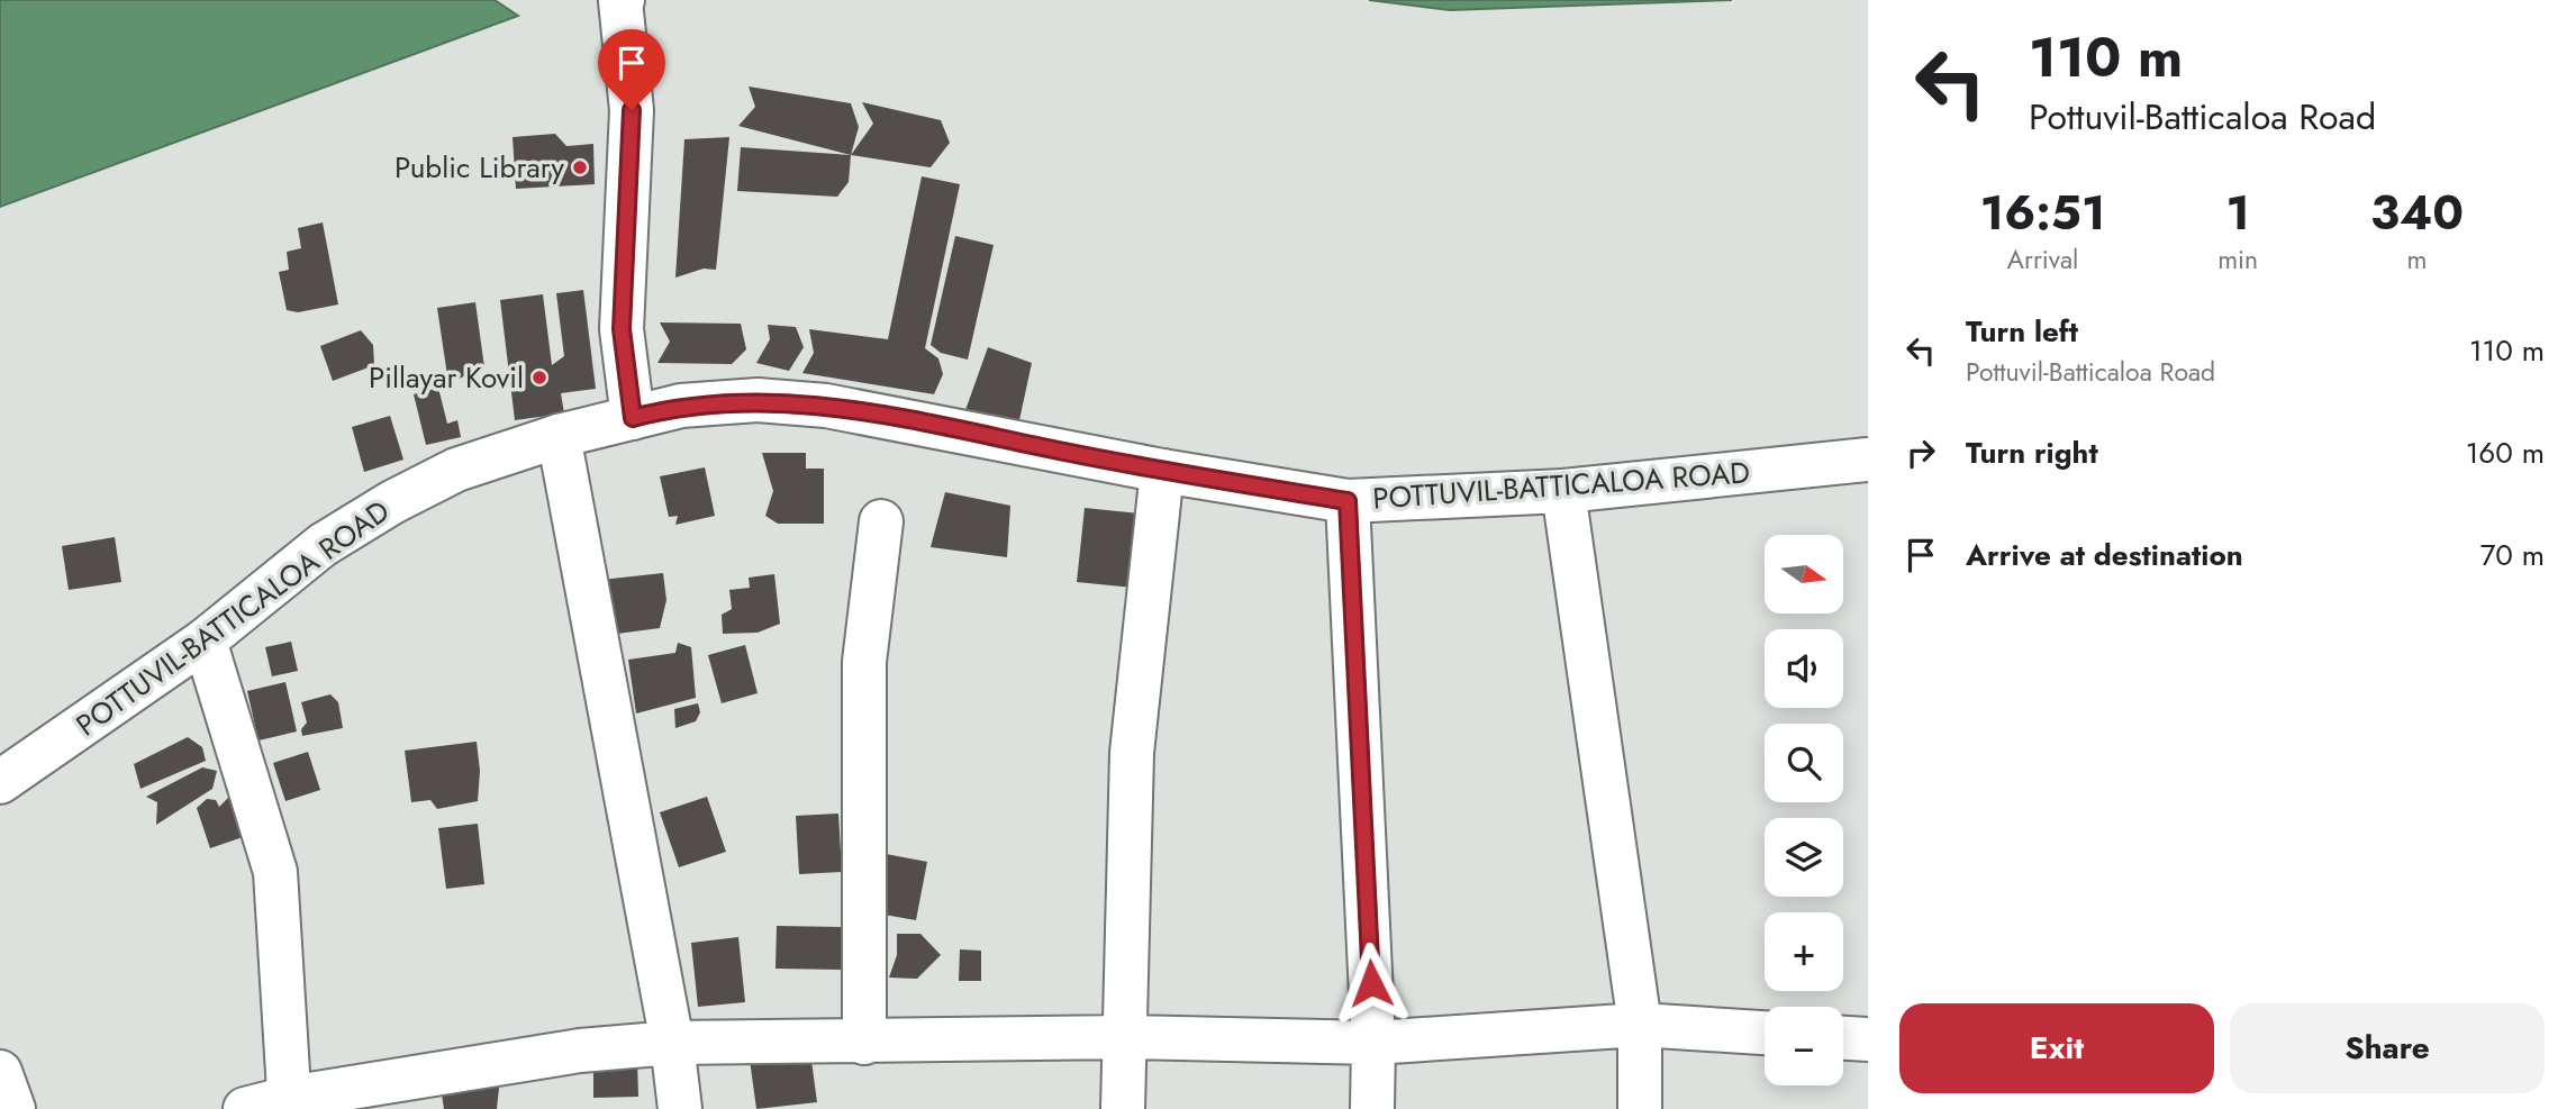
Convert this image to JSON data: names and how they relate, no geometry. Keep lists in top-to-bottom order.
{
  "streets": {
    "main road": ["POTTUVIL-BATTICALOA ROAD"]
  },
  "places": ["Public Library", "Pillayar Kovil"],
  "north": "right",
  "page": {
    "turn": ["110 m", "Pottuvil-Batticaloa Road"],
    "eta": [
      "16:51",
      "Arrival",
      "1",
      "min",
      "340",
      "m"
    ],
    "list": [
      {
        "name": "Turn left",
        "note": "Pottuvil-Batticaloa Road",
        "value": "110 m"
      },
      {
        "name": "Turn right",
        "value": "160 m"
      },
      {
        "name": "Arrive at destination",
        "value": "70 m"
      }
    ],
    "map_buttons": ["+", "−"],
    "buttons": ["Exit", "Share"]
  }
}
